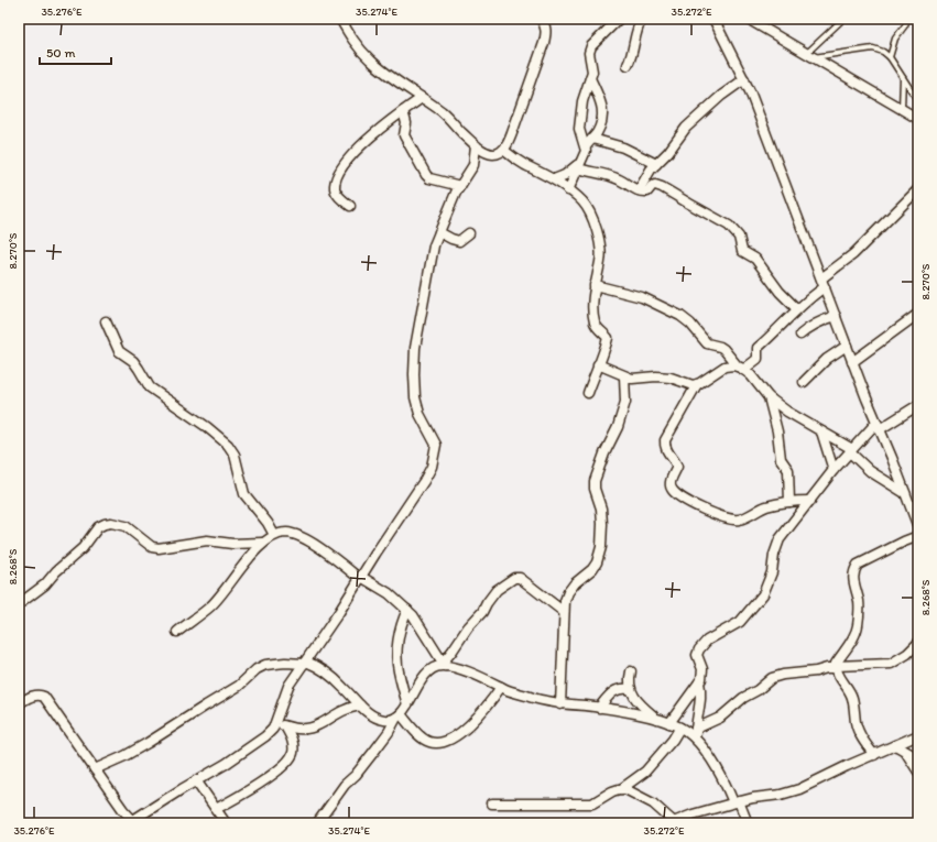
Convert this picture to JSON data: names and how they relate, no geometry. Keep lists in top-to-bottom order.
{
  "scale_bar": "50 m",
  "coordinates": [
    "35.276°E",
    "35.274°E",
    "35.272°E",
    "8.270°S",
    "8.268°S"
  ]
}
